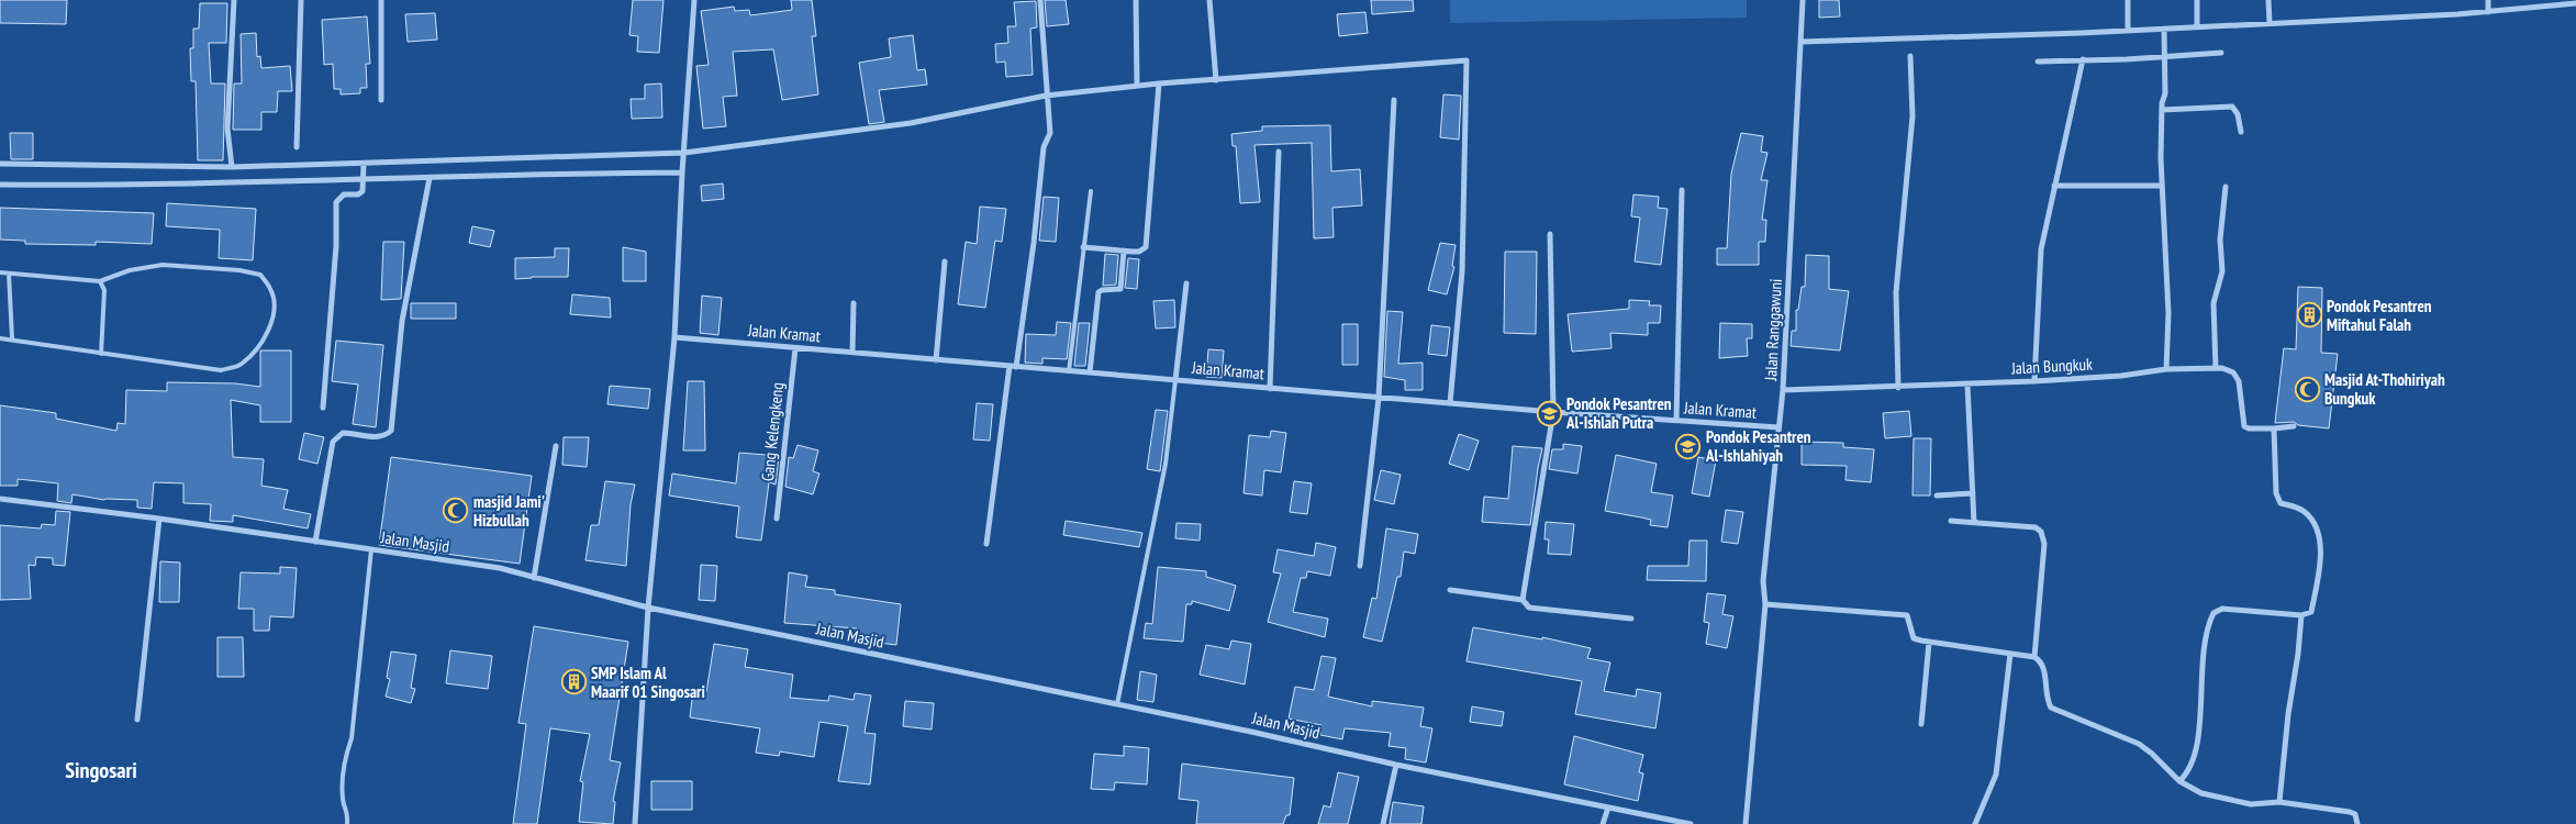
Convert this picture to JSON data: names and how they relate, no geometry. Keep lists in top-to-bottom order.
{
  "streets": {
    "street": [
      "Jalan Ranggawuni",
      "Jalan Kramat",
      "Jalan Bungkuk",
      "Gang Kelengkeng",
      "Jalan Masjid"
    ]
  },
  "crossings": [
    ["Jalan Ranggawuni", "Jalan Kramat"],
    ["Jalan Ranggawuni", "Jalan Bungkuk"],
    ["Jalan Kramat", "Gang Kelengkeng"]
  ],
  "districts": ["Singosari"],
  "places": {
    "building": ["Pondok Pesantren Miftahul Falah", "SMP Islam Al Maarif 01 Singosari"],
    "mosque": ["Masjid At-Thohiriyah Bungkuk", "masjid Jami' Hizbullah"],
    "school or university": ["Pondok Pesantren Al-Ishlah Putra", "Pondok Pesantren Al-Ishlahiyah"]
  }
}
